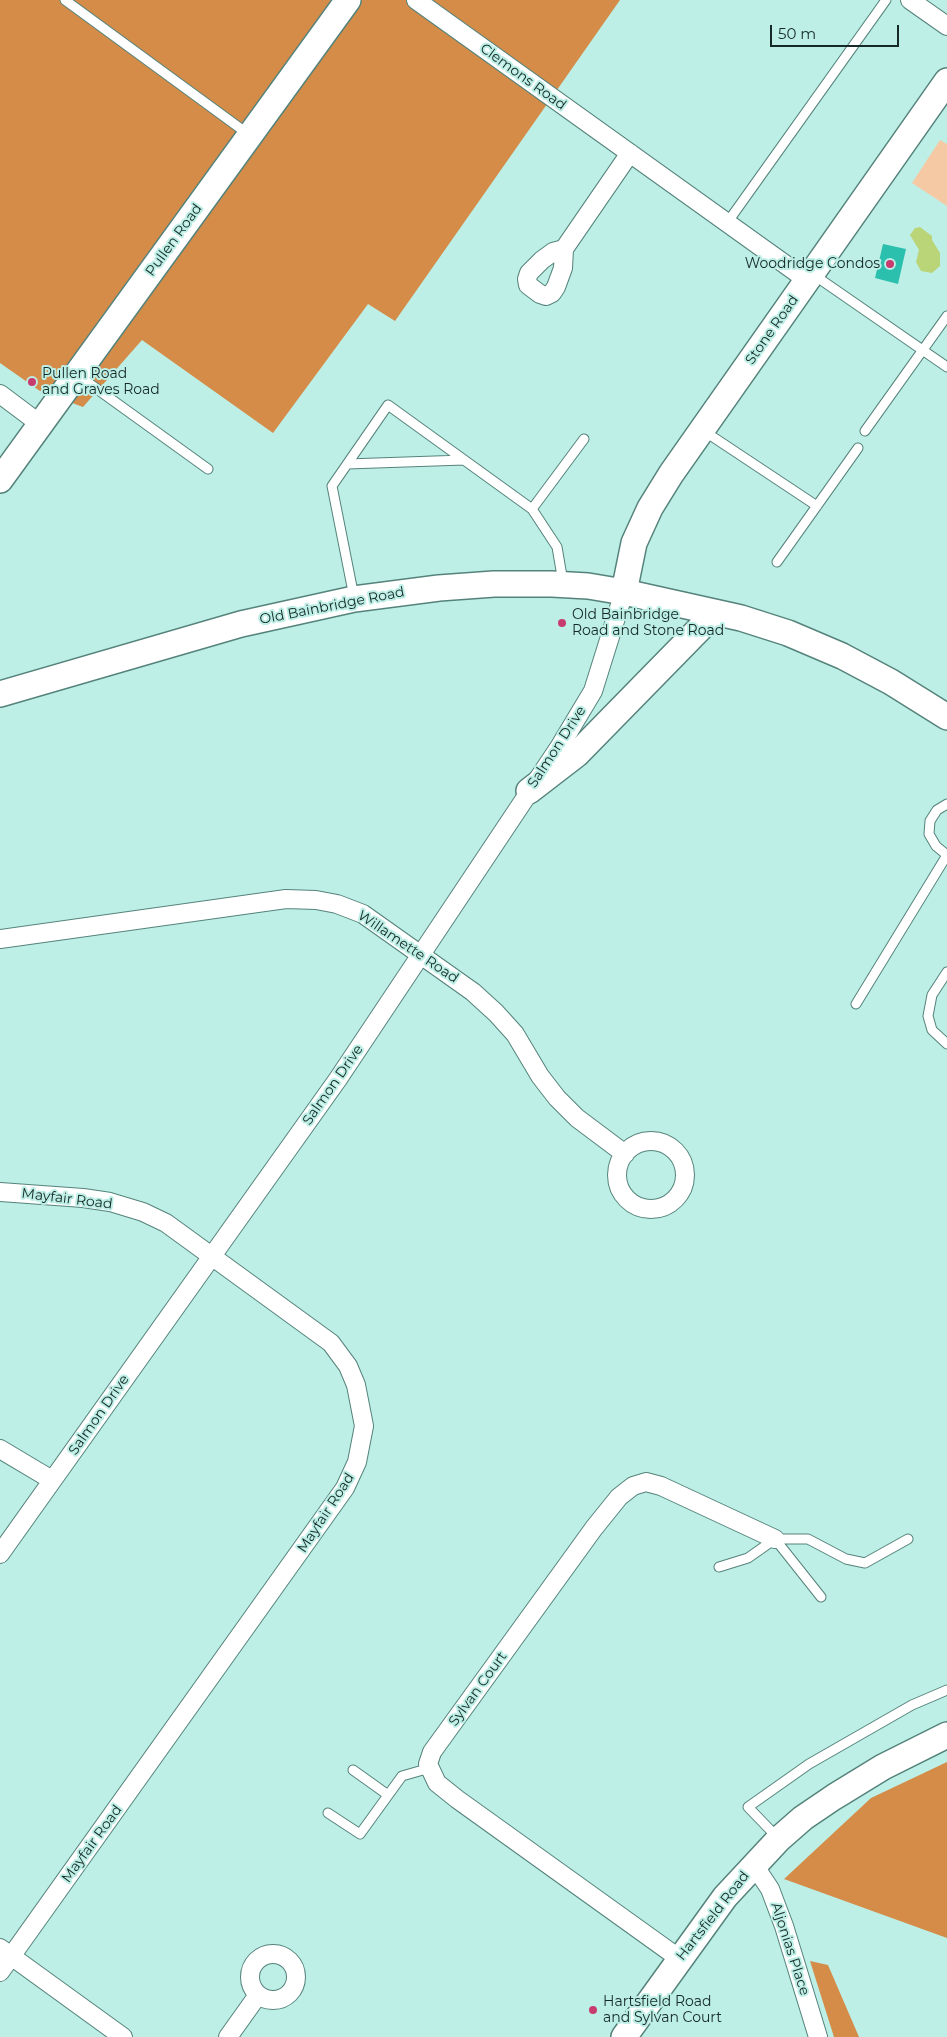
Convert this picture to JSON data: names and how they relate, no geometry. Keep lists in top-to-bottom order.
{
  "streets": {
    "street": [
      "Clemons Road",
      "Pullen Road",
      "Stone Road",
      "Old Bainbridge Road",
      "Salmon Drive",
      "Willamette Road",
      "Mayfair Road",
      "Sylvan Court",
      "Hartsfield Road",
      "Aljonias Place"
    ]
  },
  "crossings": [
    ["Clemons Road", "Stone Road"],
    ["Stone Road", "Old Bainbridge Road"],
    ["Stone Road", "Salmon Drive"],
    ["Old Bainbridge Road", "Salmon Drive"],
    ["Salmon Drive", "Willamette Road"],
    ["Salmon Drive", "Mayfair Road"],
    ["Hartsfield Road", "Aljonias Place"]
  ],
  "places": [
    "Woodridge Condos",
    "Pullen Road and Graves Road",
    "Old Bainbridge Road and Stone Road",
    "Hartsfield Road and Sylvan Court"
  ],
  "scale_bar": "50 m"
}
